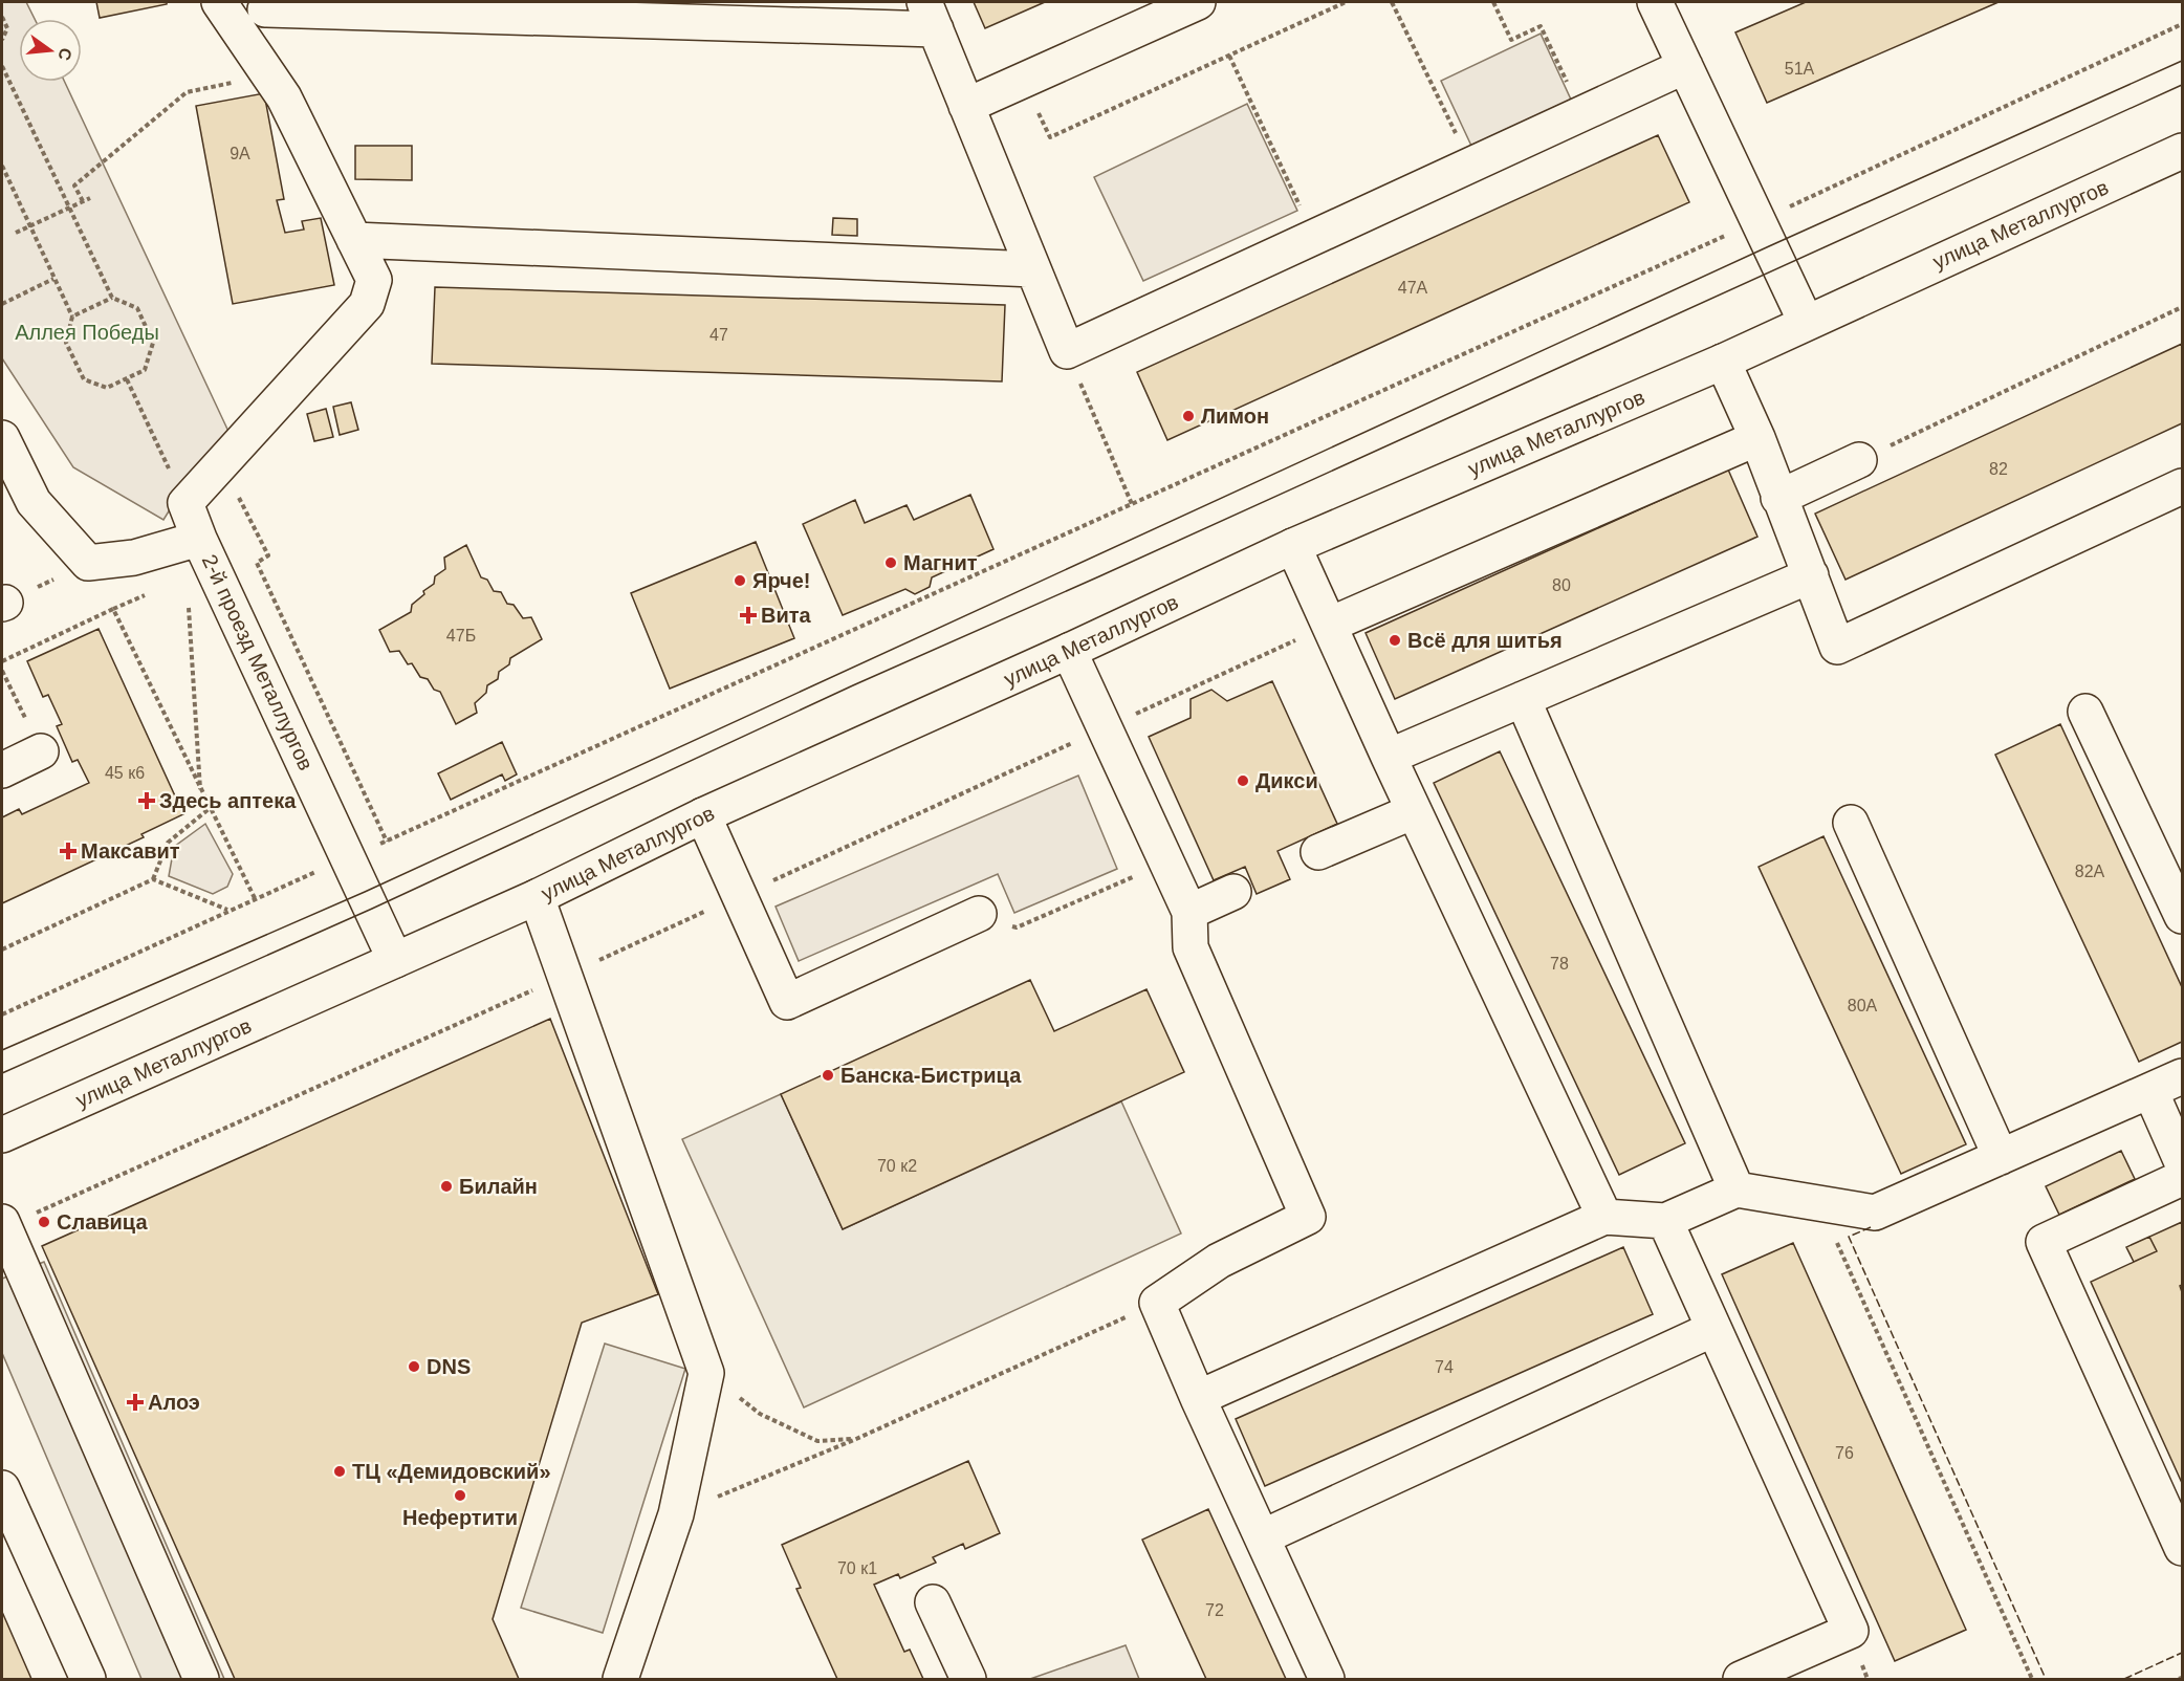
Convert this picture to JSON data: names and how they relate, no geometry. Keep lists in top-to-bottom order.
{
  "streets": {
    "main road": ["улица Металлургов", "2-й проезд Металлургов"]
  },
  "crossings": [
    ["улица Металлургов", "2-й проезд Металлургов"]
  ],
  "parks": ["Аллея Победы"],
  "places": {
    "other": [
      "Лимон",
      "Магнит",
      "Ярче!",
      "Всё для шитья",
      "Дикси",
      "Банска-Бистрица",
      "Билайн",
      "Славица",
      "DNS",
      "ТЦ «Демидовский»",
      "Нефертити"
    ],
    "health": [
      "Вита",
      "Здесь аптека",
      "Максавит",
      "Алоэ"
    ]
  },
  "house_numbers": [
    "51А",
    "9А",
    "47А",
    "47",
    "82",
    "80",
    "47Б",
    "45 к6",
    "82А",
    "78",
    "80А",
    "70 к2",
    "74",
    "76",
    "70 к1",
    "72"
  ],
  "north": "right"
}
